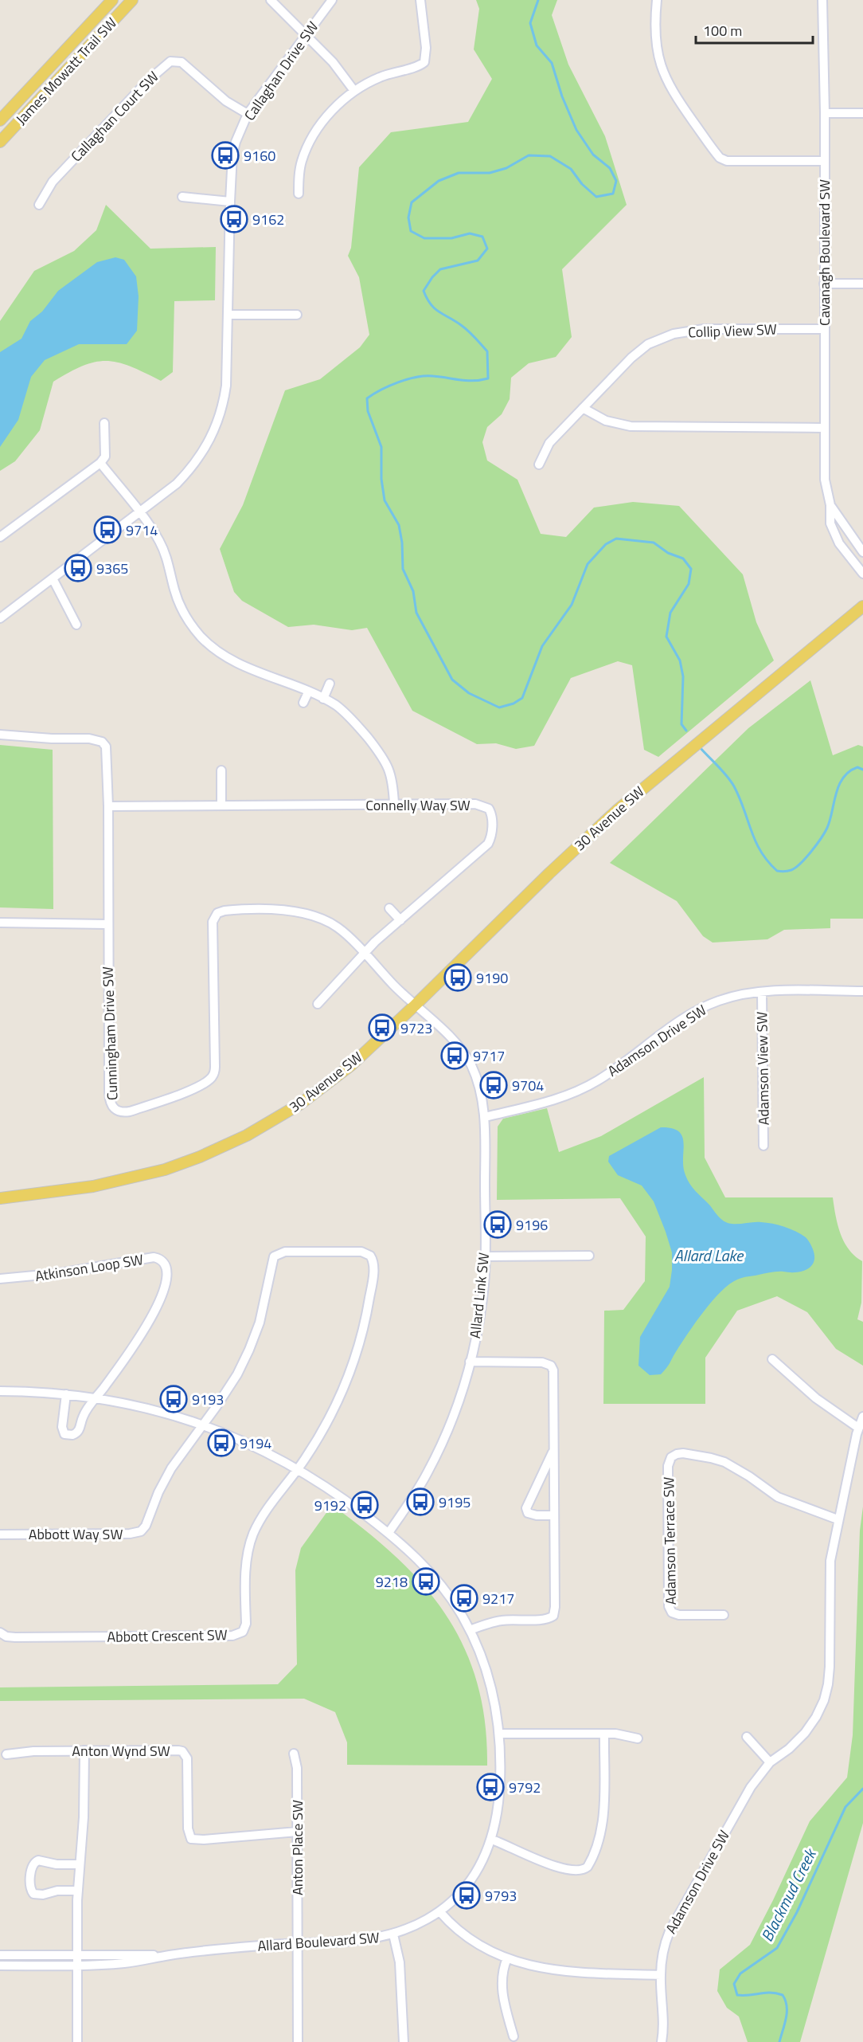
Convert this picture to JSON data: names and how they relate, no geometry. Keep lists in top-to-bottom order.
{
  "streets": {
    "main road": ["James Mowatt Trail SW", "30 Avenue SW"],
    "street": [
      "Callaghan Drive SW",
      "Callaghan Court SW",
      "Cavanagh Boulevard SW",
      "Collip View SW",
      "Connelly Way SW",
      "Cunningham Drive SW",
      "Adamson Drive SW",
      "Adamson View SW",
      "Atkinson Loop SW",
      "Allard Link SW",
      "Abbott Way SW",
      "Adamson Terrace SW",
      "Abbott Crescent SW",
      "Anton Wynd SW",
      "Anton Place SW",
      "Allard Boulevard SW"
    ]
  },
  "crossings": [
    ["Callaghan Drive SW", "Callaghan Court SW"],
    ["Cavanagh Boulevard SW", "Collip View SW"],
    ["Connelly Way SW", "Cunningham Drive SW"],
    ["30 Avenue SW", "Cunningham Drive SW"],
    ["30 Avenue SW", "Allard Link SW"],
    ["Cunningham Drive SW", "Allard Link SW"],
    ["Adamson Drive SW", "Adamson View SW"],
    ["Adamson Drive SW", "Allard Link SW"],
    ["Adamson Drive SW", "Adamson Terrace SW"],
    ["Atkinson Loop SW", "Allard Boulevard SW"],
    ["Allard Link SW", "Allard Boulevard SW"],
    ["Abbott Way SW", "Allard Boulevard SW"],
    ["Abbott Crescent SW", "Allard Boulevard SW"],
    ["Anton Wynd SW", "Anton Place SW"],
    ["Anton Place SW", "Allard Boulevard SW"]
  ],
  "water": ["Allard Lake", "Blackmud Creek"],
  "places": {
    "bus stop": [
      "9160",
      "9162",
      "9714",
      "9365",
      "9190",
      "9723",
      "9717",
      "9704",
      "9196",
      "9193",
      "9194",
      "9195",
      "9192",
      "9218",
      "9217",
      "9792",
      "9793"
    ]
  },
  "scale_bar": "100 m"
}
